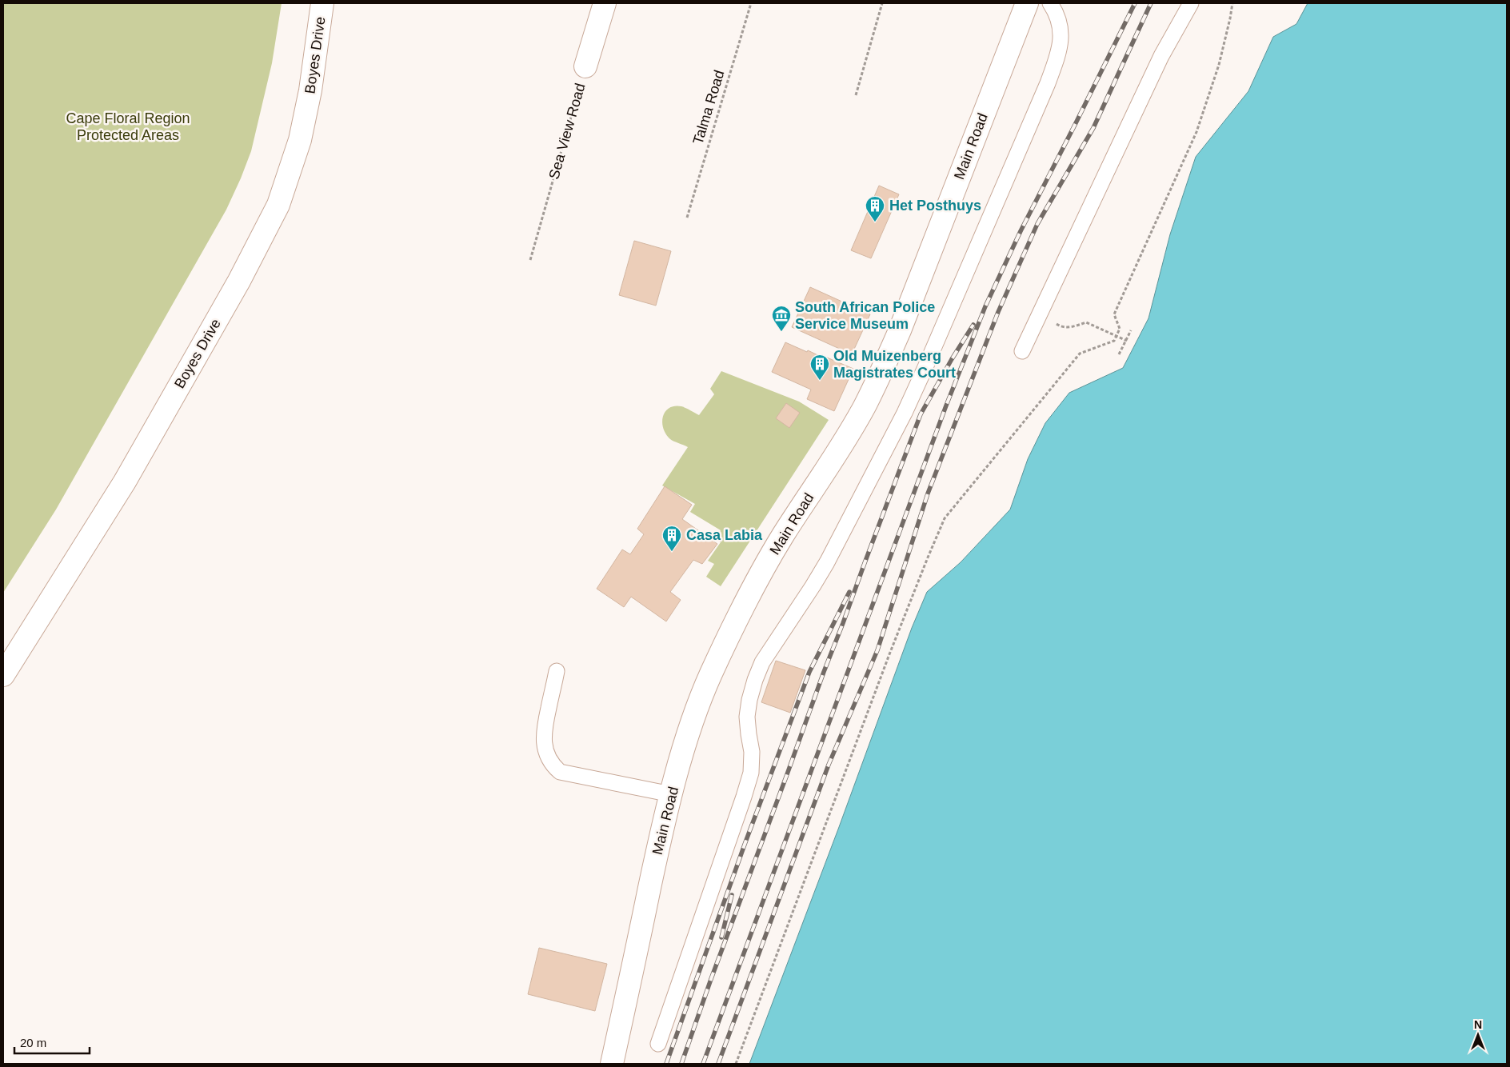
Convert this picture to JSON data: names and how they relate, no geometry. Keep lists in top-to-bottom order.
{
  "streets": {
    "main road": ["Boyes Drive", "Sea View Road", "Main Road"],
    "path": ["Talma Road"]
  },
  "parks": ["Cape Floral Region Protected Areas"],
  "places": {
    "building": ["Het Posthuys", "Old Muizenberg Magistrates Court", "Casa Labia"],
    "museum": ["South African Police Service Museum"]
  },
  "scale_bar": "20 m",
  "north": "top"
}
